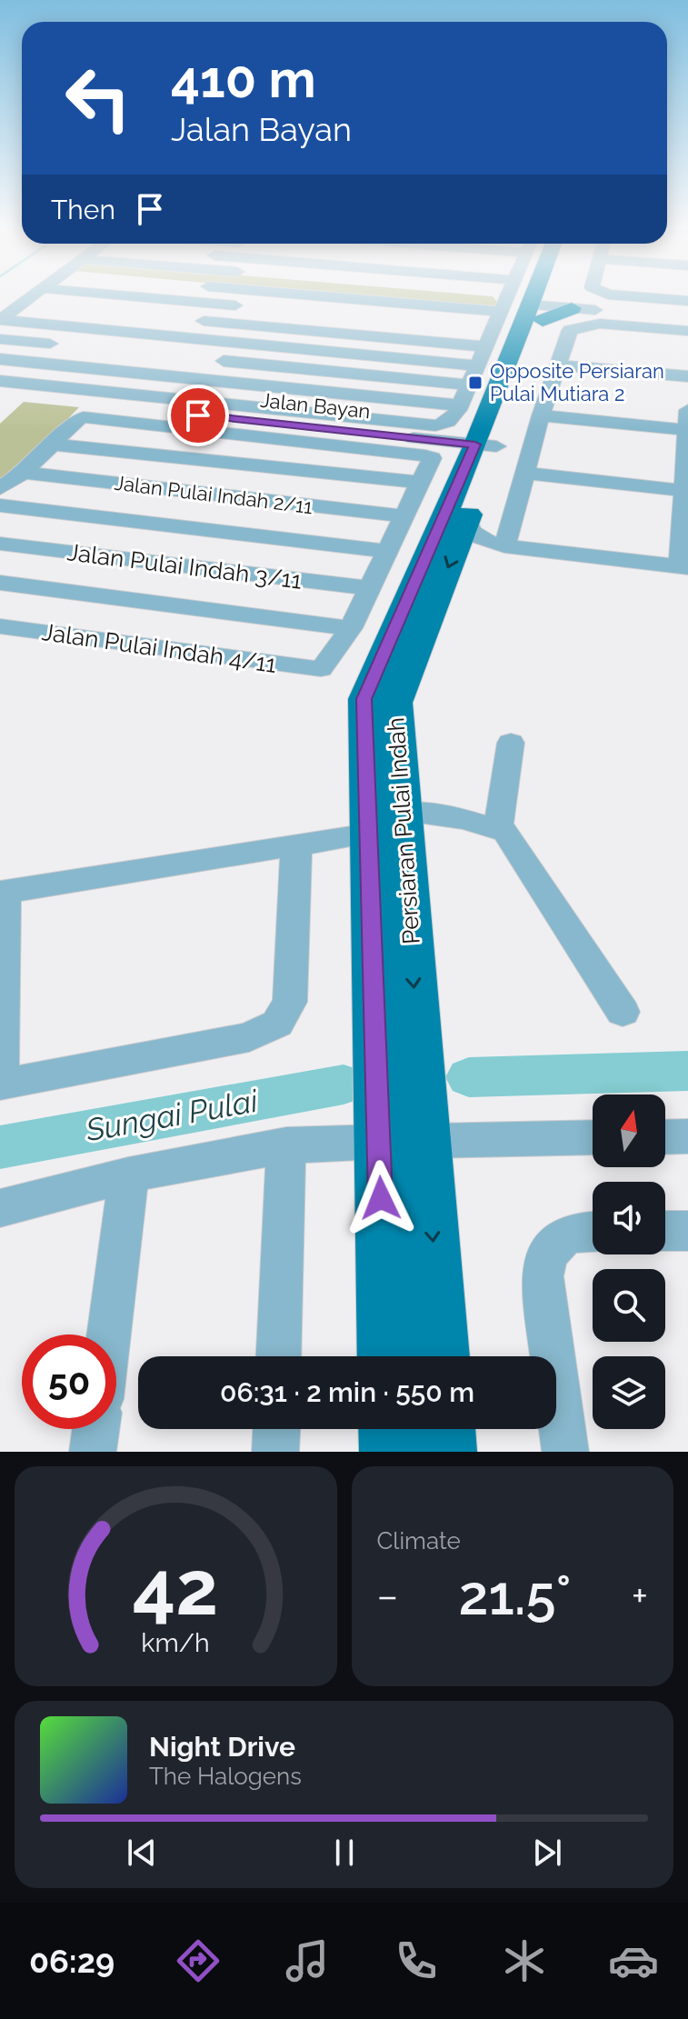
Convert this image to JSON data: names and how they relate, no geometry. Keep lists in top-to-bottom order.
{
  "streets": {
    "main road": ["Persiaran Pulai Indah"],
    "street": [
      "Jalan Bayan",
      "Jalan Pulai Indah 2/11",
      "Jalan Pulai Indah 3/11",
      "Jalan Pulai Indah 4/11"
    ]
  },
  "crossings": [
    ["Jalan Bayan", "Persiaran Pulai Indah"]
  ],
  "water": ["Sungai Pulai"],
  "places": {
    "transit": ["Opposite Persiaran Pulai Mutiara 2"]
  },
  "north": "top",
  "page": {
    "turn": ["410 m", "Jalan Bayan"],
    "then": "Then",
    "limit": "50",
    "trip": "06:31 · 2 min · 550 m",
    "tile": "Climate",
    "heat": ["−", "21.5°", "+"],
    "song": ["Night Drive", "The Halogens"],
    "tabs": "06:29",
    "gauge": ["42", "km/h"]
  }
}
